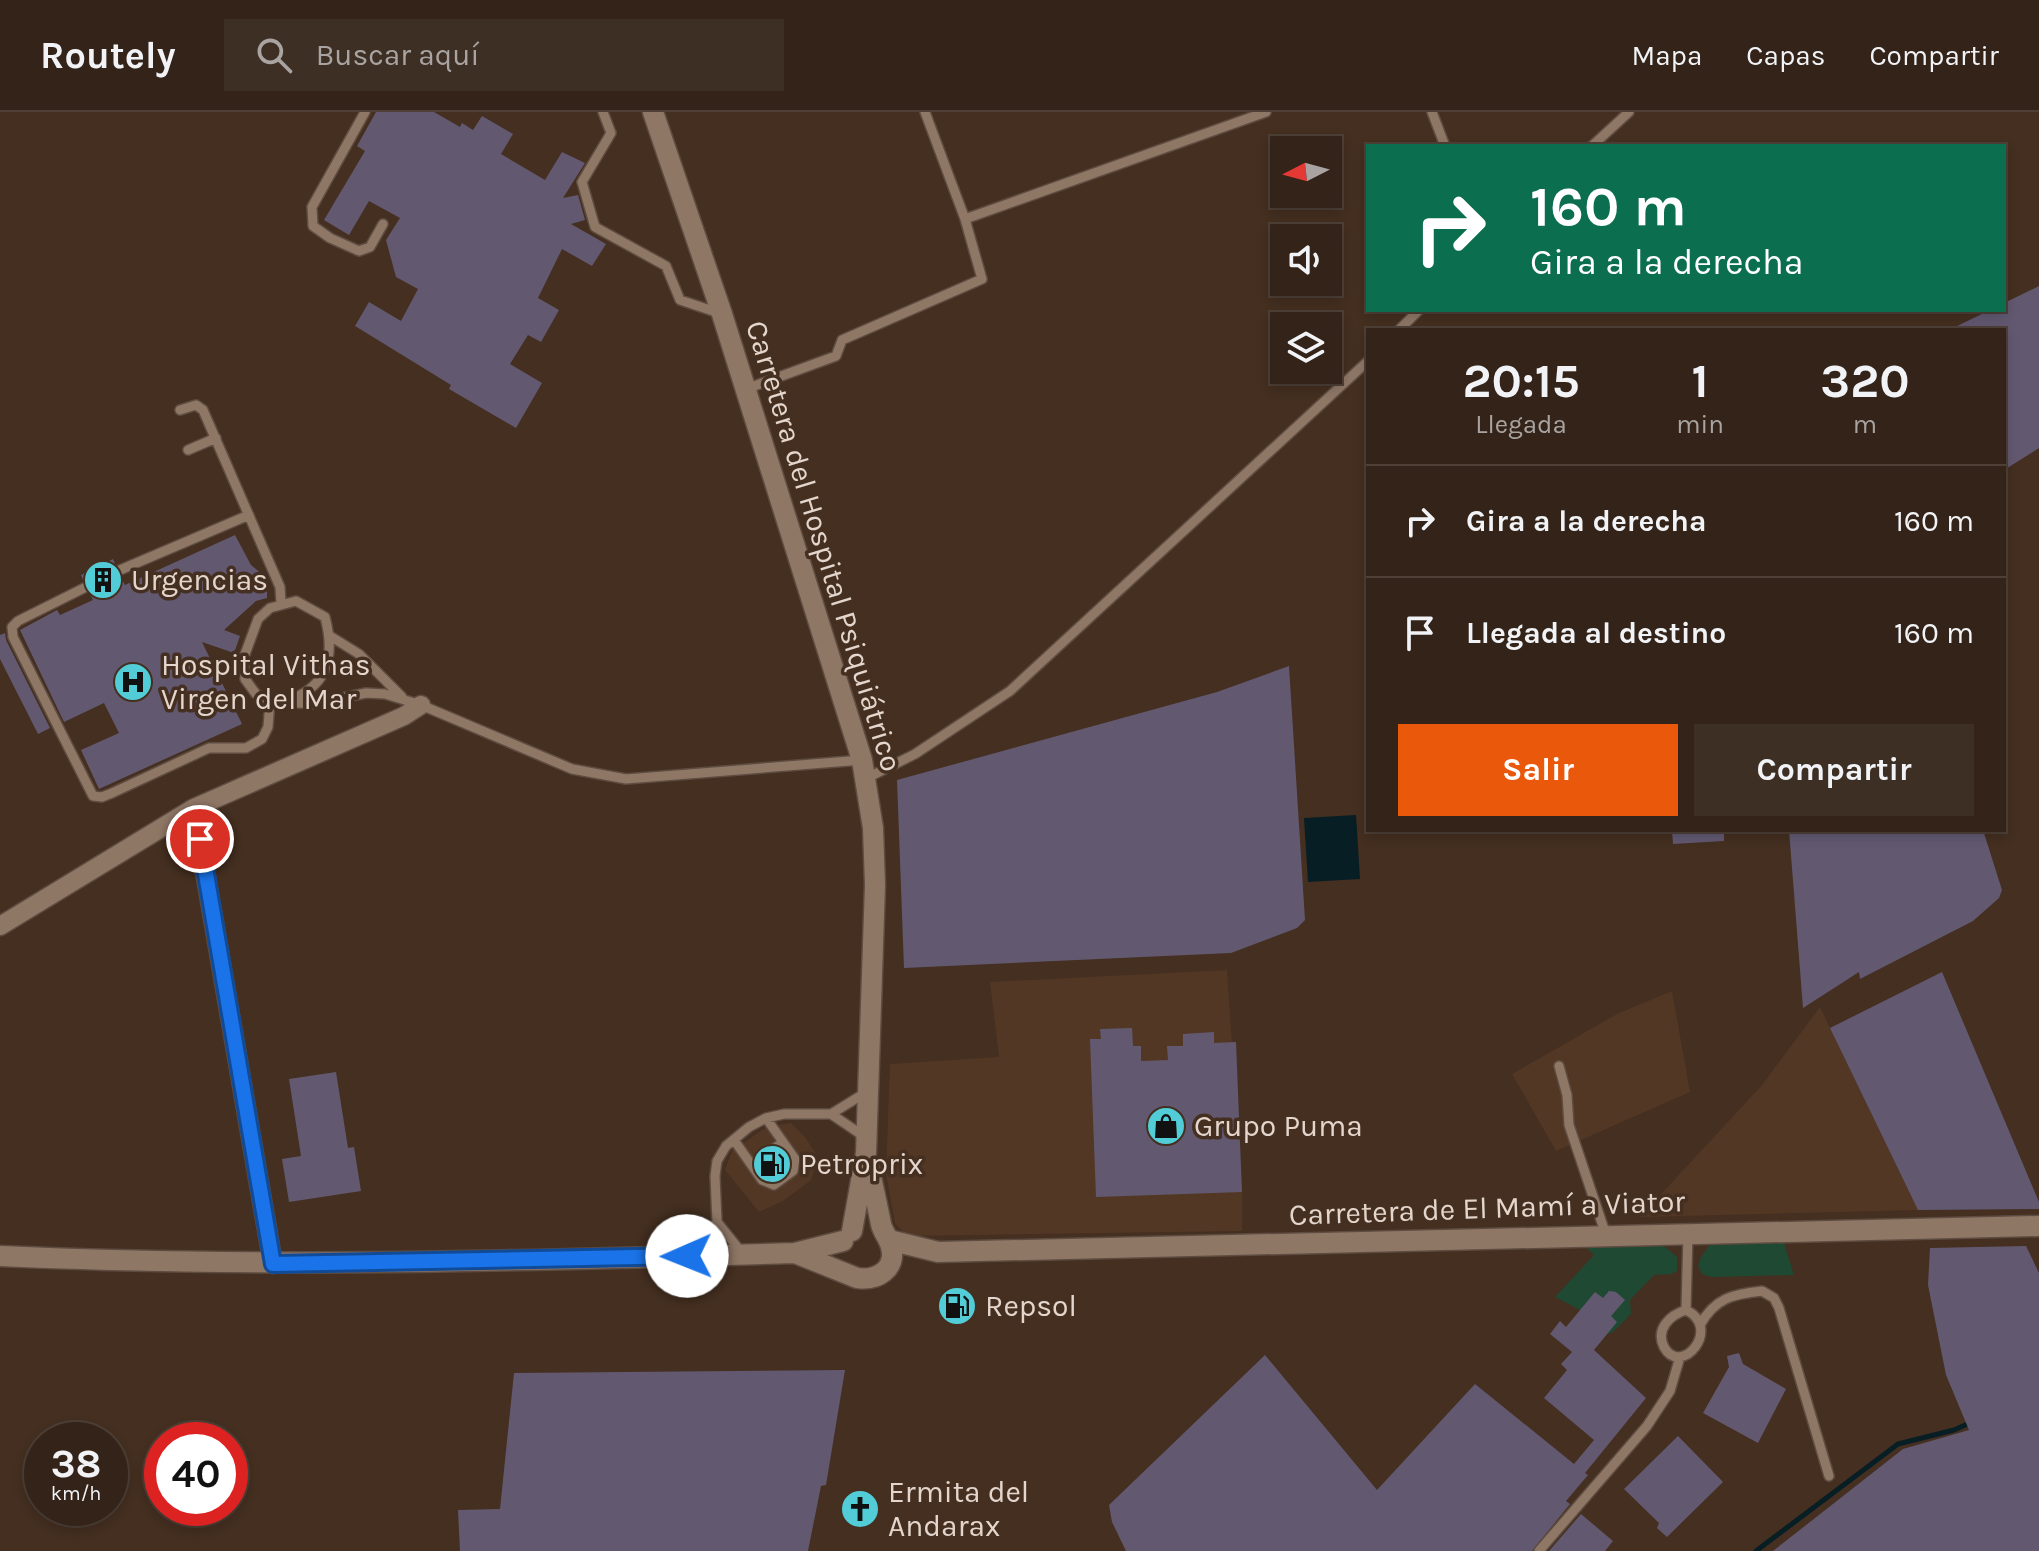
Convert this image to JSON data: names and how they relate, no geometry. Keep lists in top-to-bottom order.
{
  "streets": {
    "street": ["Carretera del Hospital Psiquiátrico", "Carretera de El Mamí a Viator"]
  },
  "places": {
    "building": ["Urgencias"],
    "hospital": ["Hospital Vithas Virgen del Mar"],
    "shop": ["Grupo Puma"],
    "fuel station": ["Petroprix", "Repsol"],
    "church": ["Ermita del Andarax"]
  },
  "north": "left",
  "page": {
    "header": "Routely",
    "search": "Buscar aquí",
    "nav": ["Mapa", "Capas", "Compartir"],
    "turn": ["160 m", "Gira a la derecha"],
    "eta": [
      "20:15",
      "Llegada",
      "1",
      "min",
      "320",
      "m"
    ],
    "list": [
      {
        "name": "Gira a la derecha",
        "value": "160 m"
      },
      {
        "name": "Llegada al destino",
        "value": "160 m"
      }
    ],
    "buttons": ["Salir", "Compartir"],
    "speed": "38 km/h",
    "limit": "40"
  }
}
